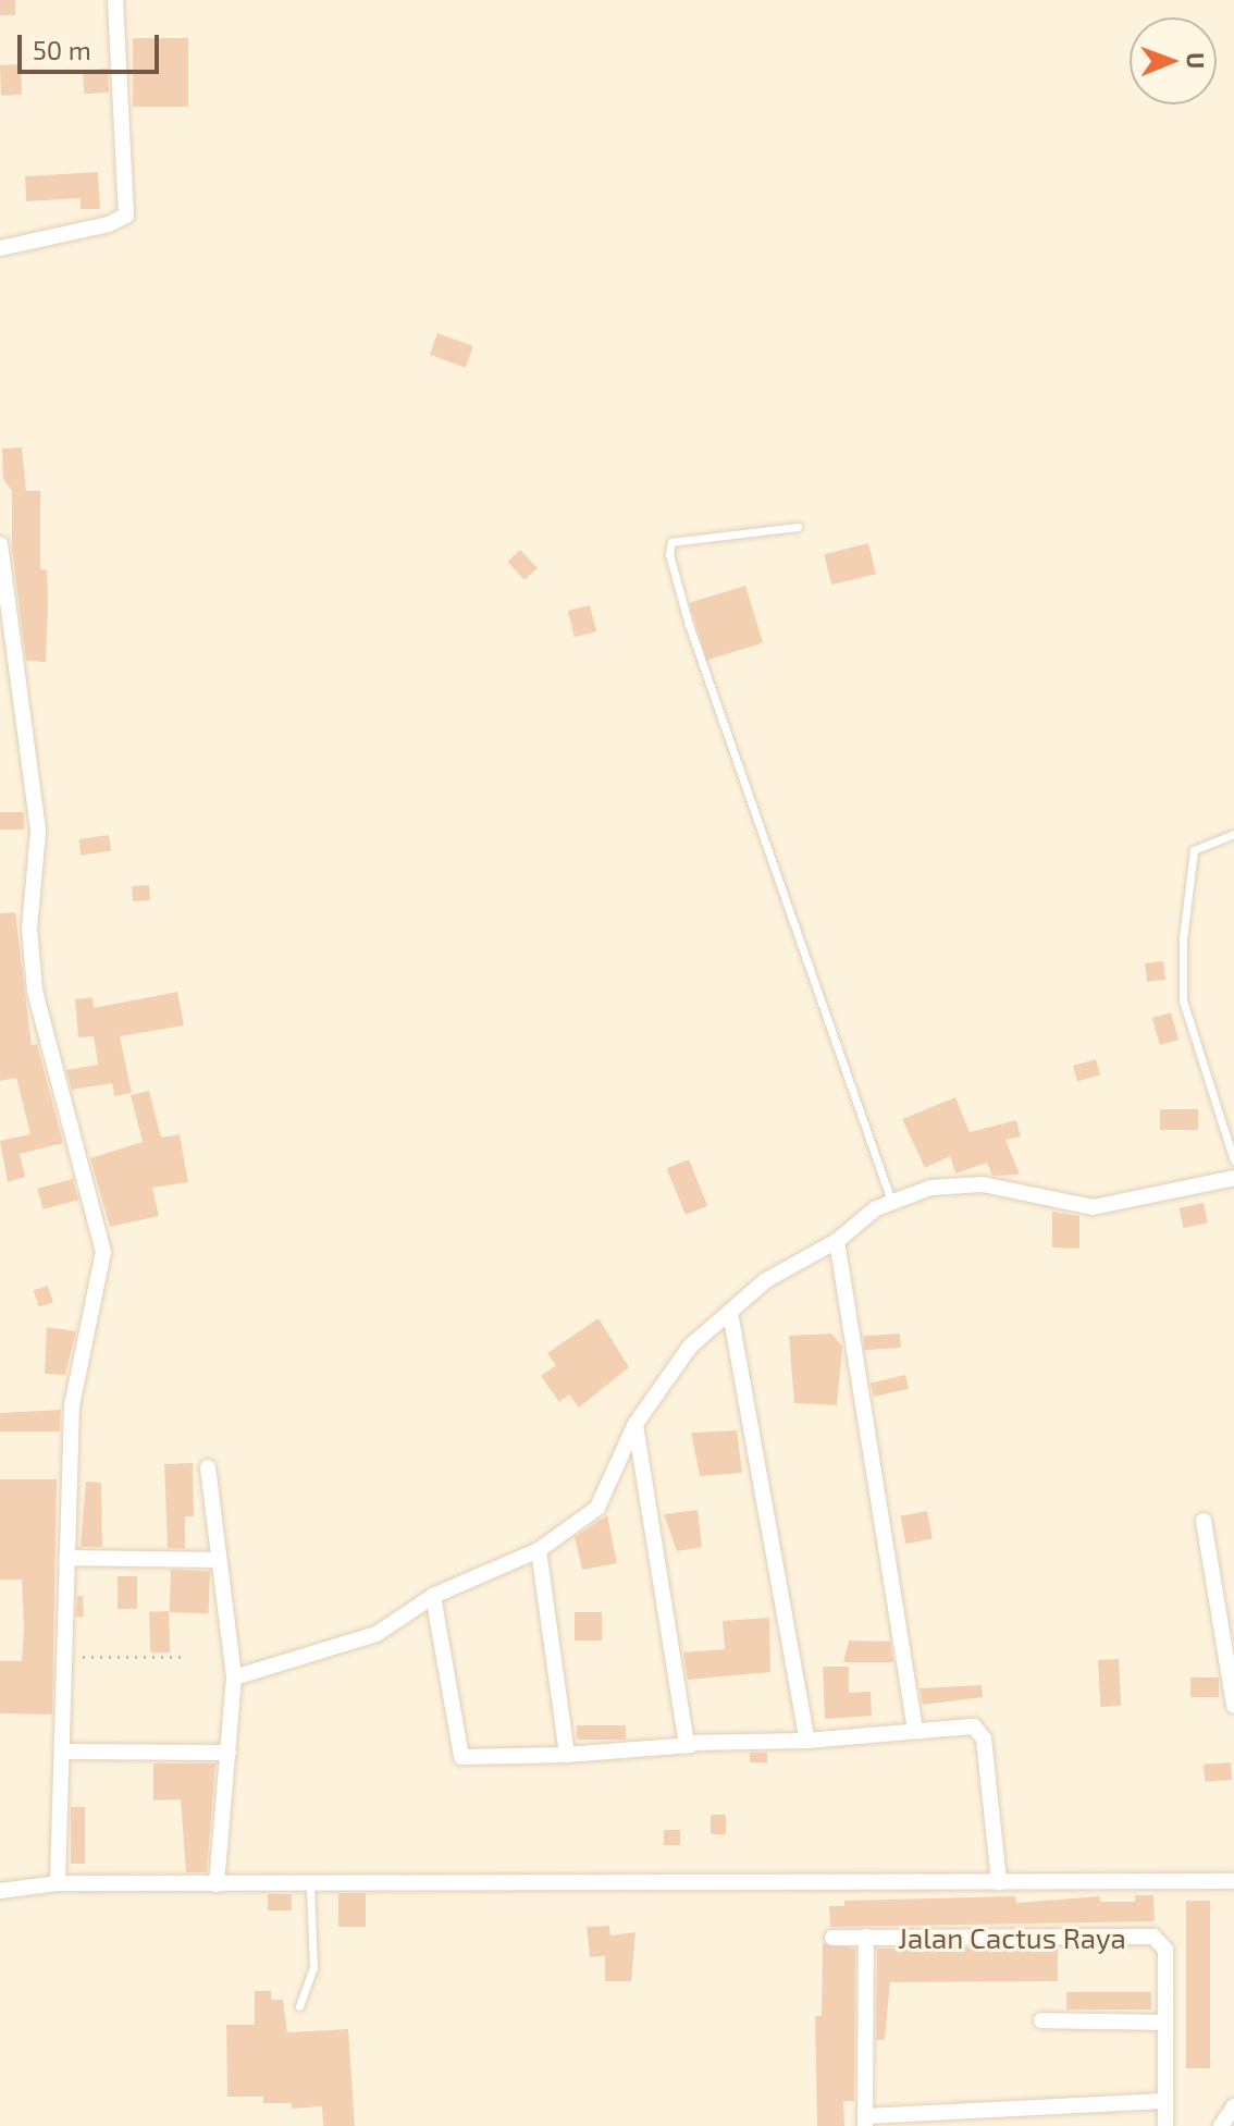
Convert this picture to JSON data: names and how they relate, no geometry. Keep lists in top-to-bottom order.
{
  "streets": {
    "street": ["Jalan Cactus Raya"]
  },
  "scale_bar": "50 m",
  "north": "right"
}
